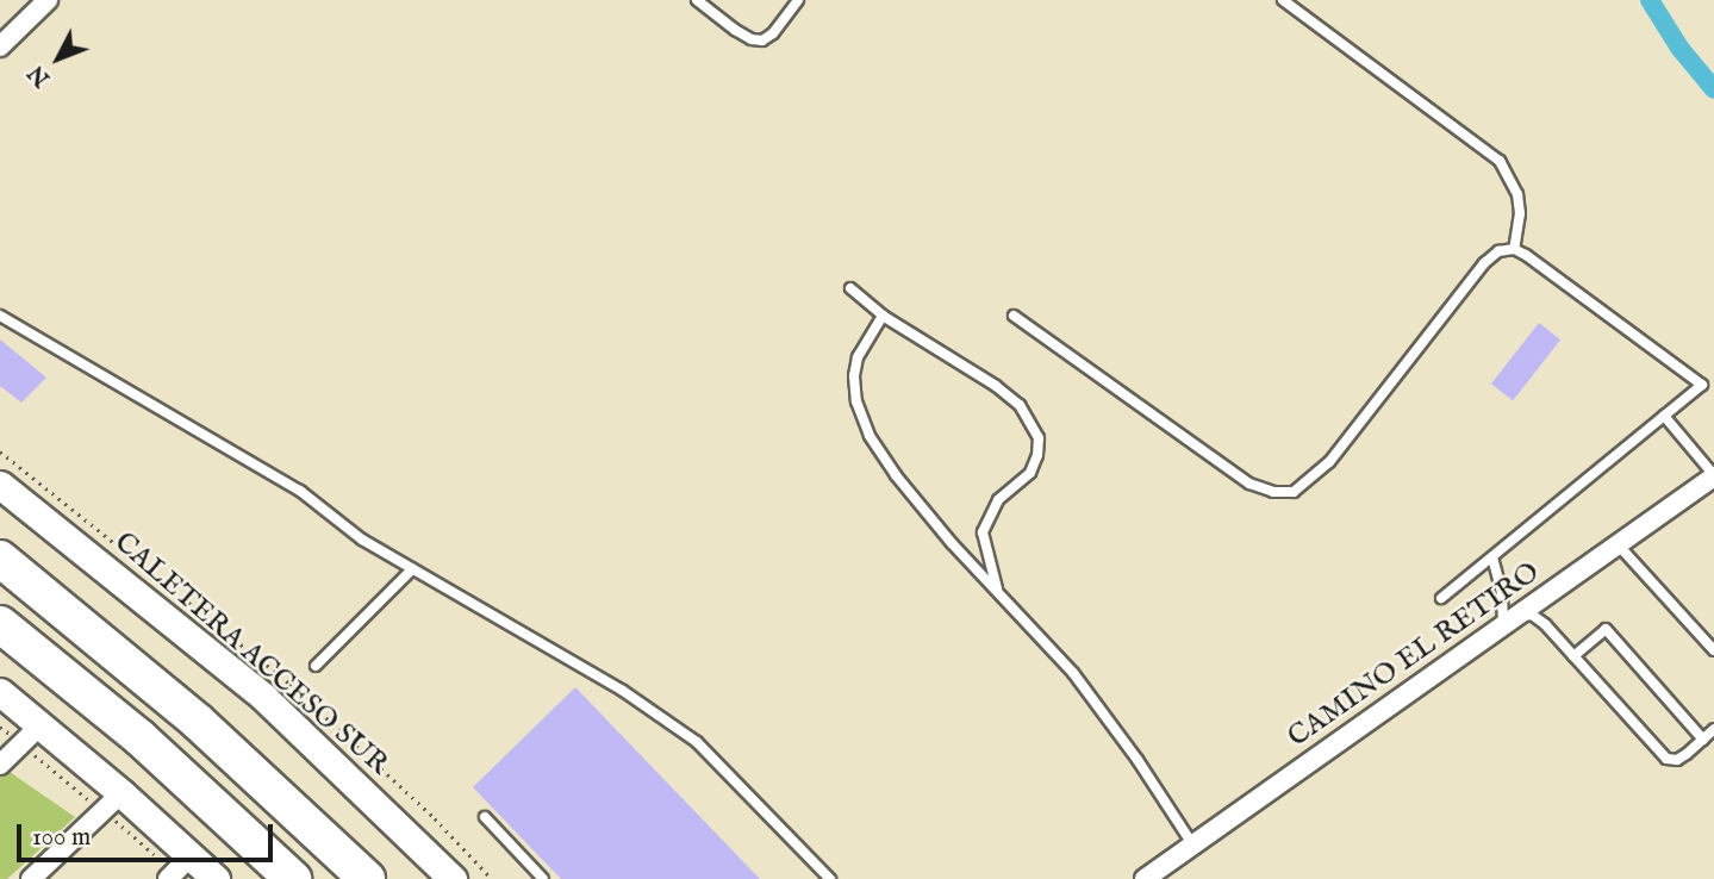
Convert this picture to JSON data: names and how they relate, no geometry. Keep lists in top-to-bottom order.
{
  "streets": {
    "main road": ["CALETERA ACCESO SUR"],
    "street": ["CAMINO EL RETIRO"]
  },
  "scale_bar": "100 m",
  "north": "bottom left"
}
